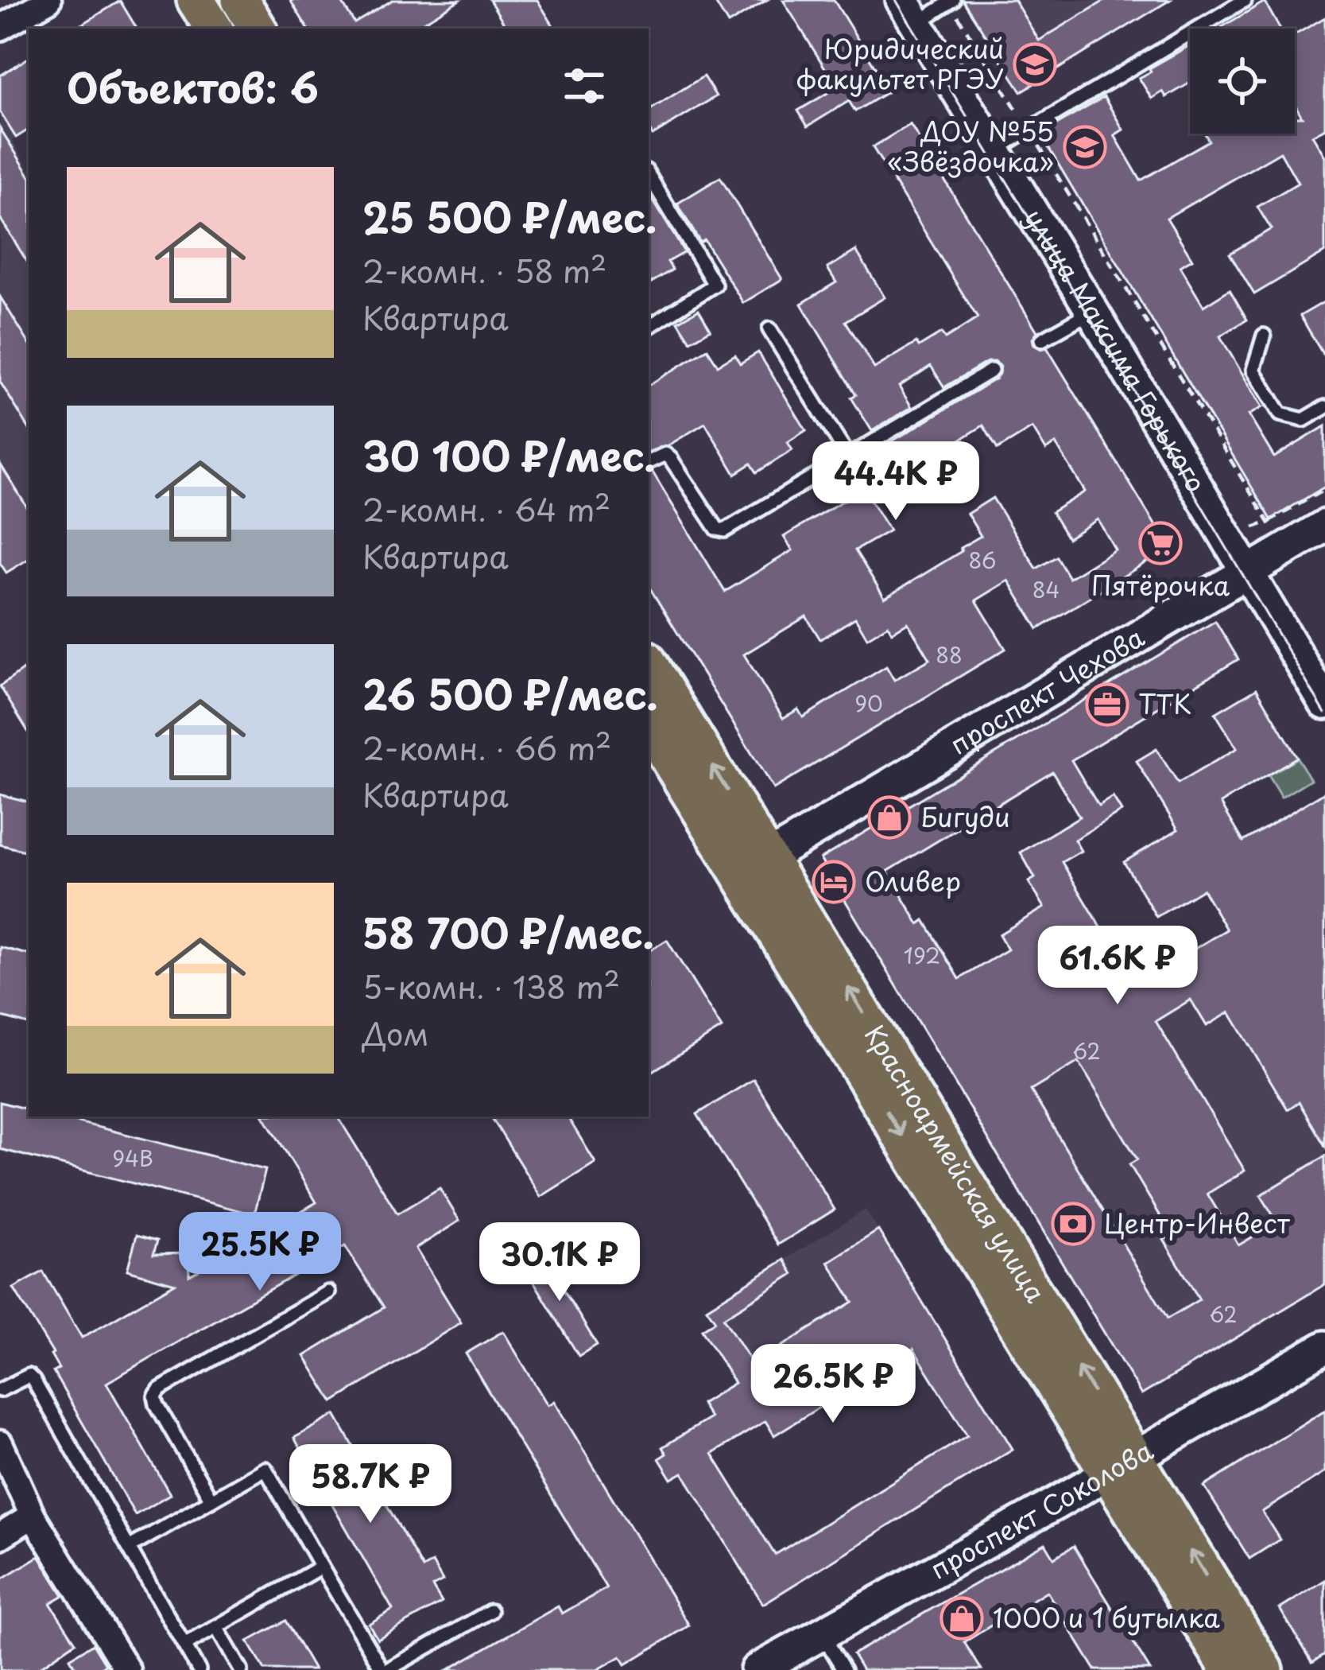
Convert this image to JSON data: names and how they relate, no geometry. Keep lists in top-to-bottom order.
{
  "streets": {
    "main road": [
      "улица Максима Горького",
      "проспект Чехова",
      "Красноармейская улица",
      "проспект Соколова"
    ]
  },
  "crossings": [
    ["улица Максима Горького", "проспект Чехова"],
    ["проспект Чехова", "Красноармейская улица"],
    ["Красноармейская улица", "проспект Соколова"]
  ],
  "places": {
    "school or university": ["Юридический факультет РГЭУ", "ДОУ №55 «Звёздочка»"],
    "supermarket": ["Пятёрочка"],
    "office": ["ТТК"],
    "shop": ["Бигуди", "1000 и 1 бутылка"],
    "hotel": ["Оливер"],
    "bank": ["Центр-Инвест"]
  },
  "house_numbers": [
    "86",
    "84",
    "88",
    "90",
    "192",
    "62",
    "94В",
    "62"
  ],
  "page": {
    "heading": "Объектов: 6",
    "list": [
      {
        "name": "25 500 ₽/мес.",
        "note": "2-комн. · 58 m² · Квартира"
      },
      {
        "name": "30 100 ₽/мес.",
        "note": "2-комн. · 64 m² · Квартира"
      },
      {
        "name": "26 500 ₽/мес.",
        "note": "2-комн. · 66 m² · Квартира"
      },
      {
        "name": "58 700 ₽/мес.",
        "note": "5-комн. · 138 m² · Дом"
      }
    ],
    "price": [
      "44.4K ₽",
      "61.6K ₽",
      "25.5K ₽",
      "30.1K ₽",
      "26.5K ₽",
      "58.7K ₽"
    ]
  }
}
